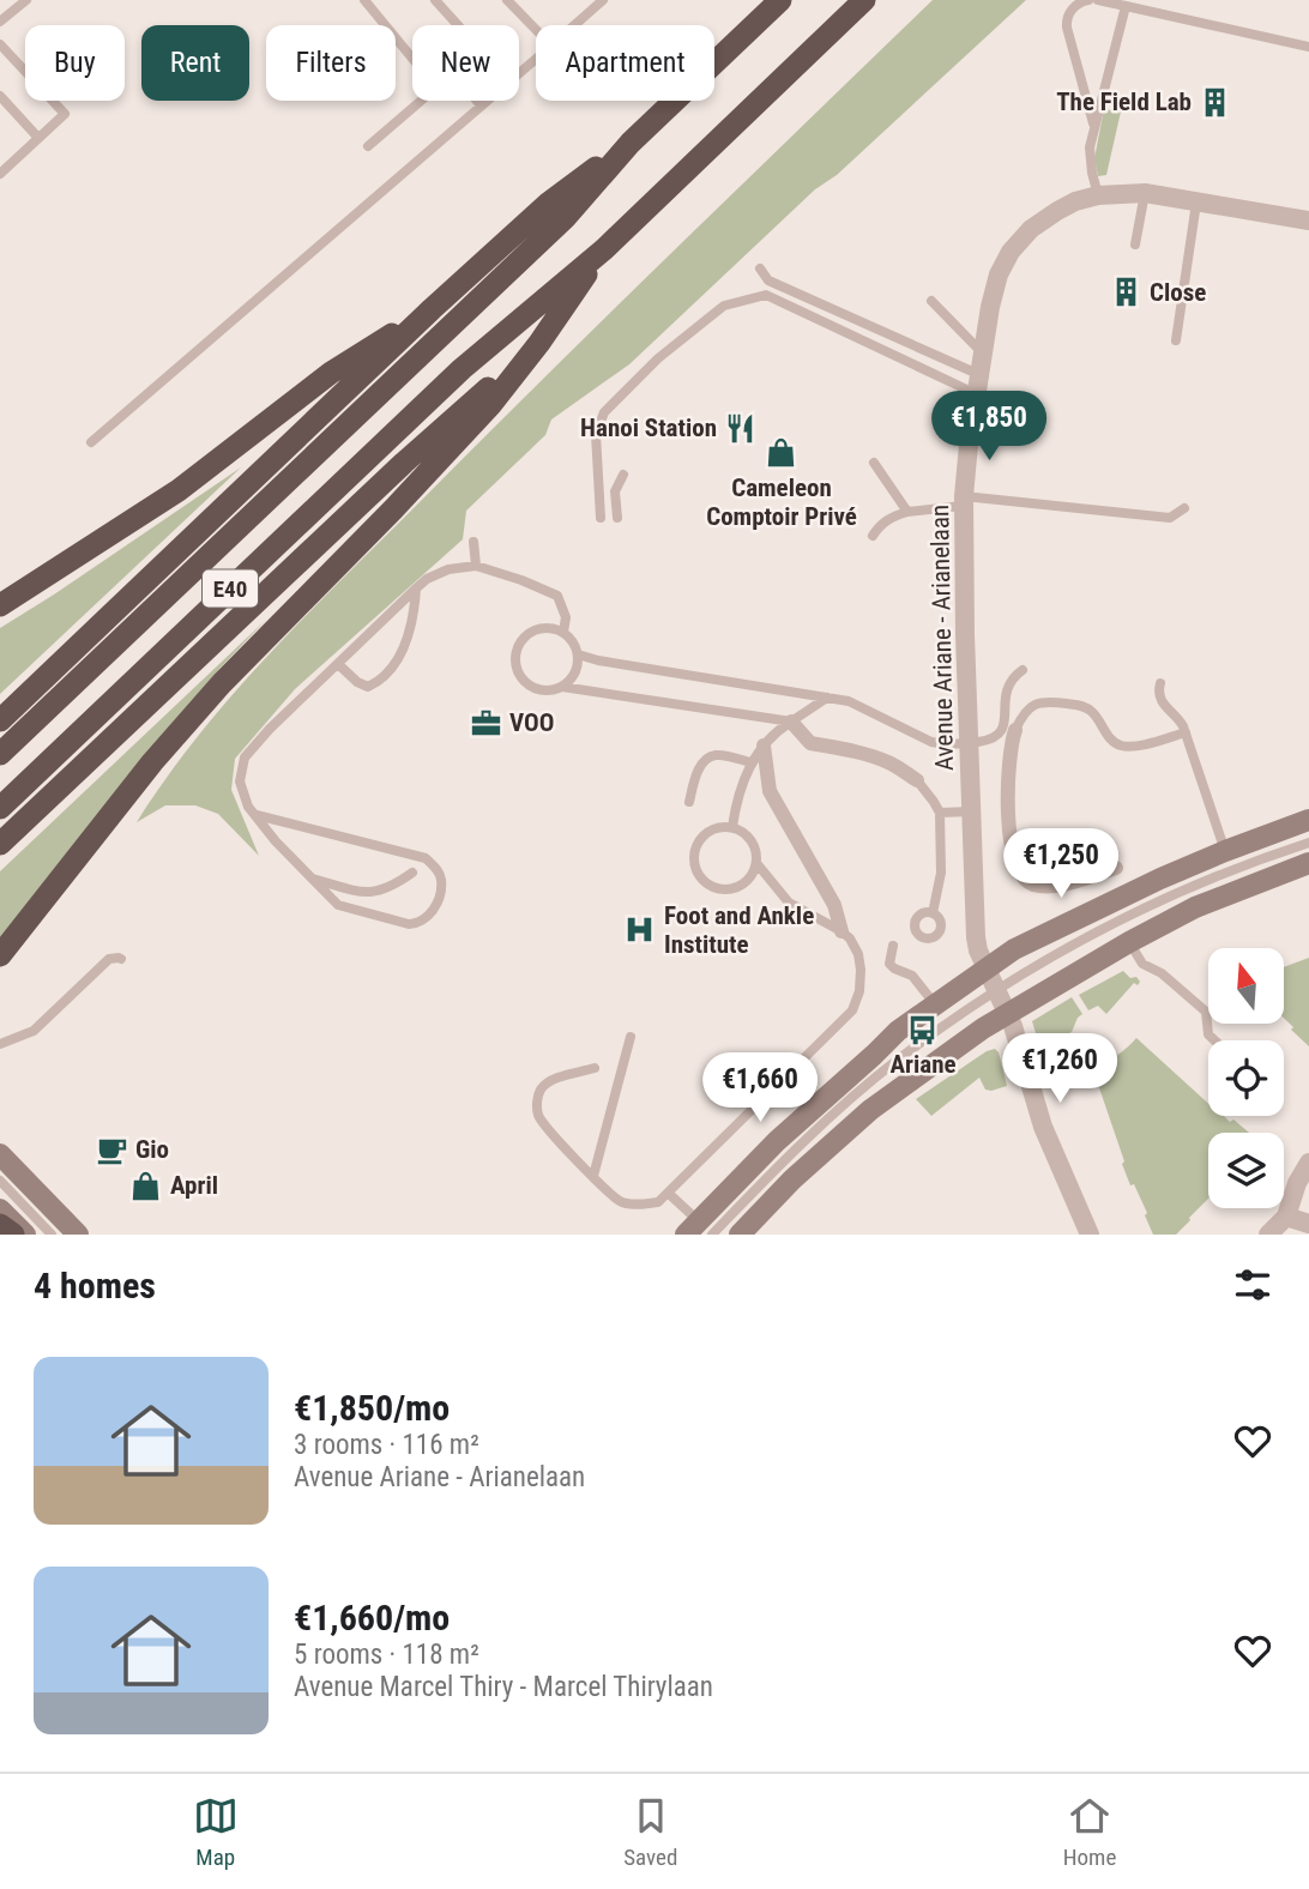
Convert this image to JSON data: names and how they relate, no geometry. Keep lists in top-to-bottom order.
{
  "streets": {
    "highway": ["E40"],
    "street": ["Avenue Ariane - Arianelaan"]
  },
  "places": {
    "building": ["The Field Lab", "Close"],
    "restaurant": ["Hanoi Station"],
    "shop": ["Cameleon Comptoir Privé", "April"],
    "office": ["VOO"],
    "hospital": ["Foot and Ankle Institute"],
    "bus stop": ["Ariane"],
    "cafe": ["Gio"]
  },
  "north": "top",
  "page": {
    "chip": [
      "Buy",
      "Rent",
      "Filters",
      "New",
      "Apartment"
    ],
    "price": [
      "€1,850",
      "€1,250",
      "€1,260",
      "€1,660"
    ],
    "heading": "4 homes",
    "list": [
      {
        "name": "€1,850/mo",
        "note": "3 rooms · 116 m² · Avenue Ariane - Arianelaan"
      },
      {
        "name": "€1,660/mo",
        "note": "5 rooms · 118 m² · Avenue Marcel Thiry - Marcel Thirylaan"
      }
    ],
    "tabs": ["Map", "Saved", "Home"]
  }
}
